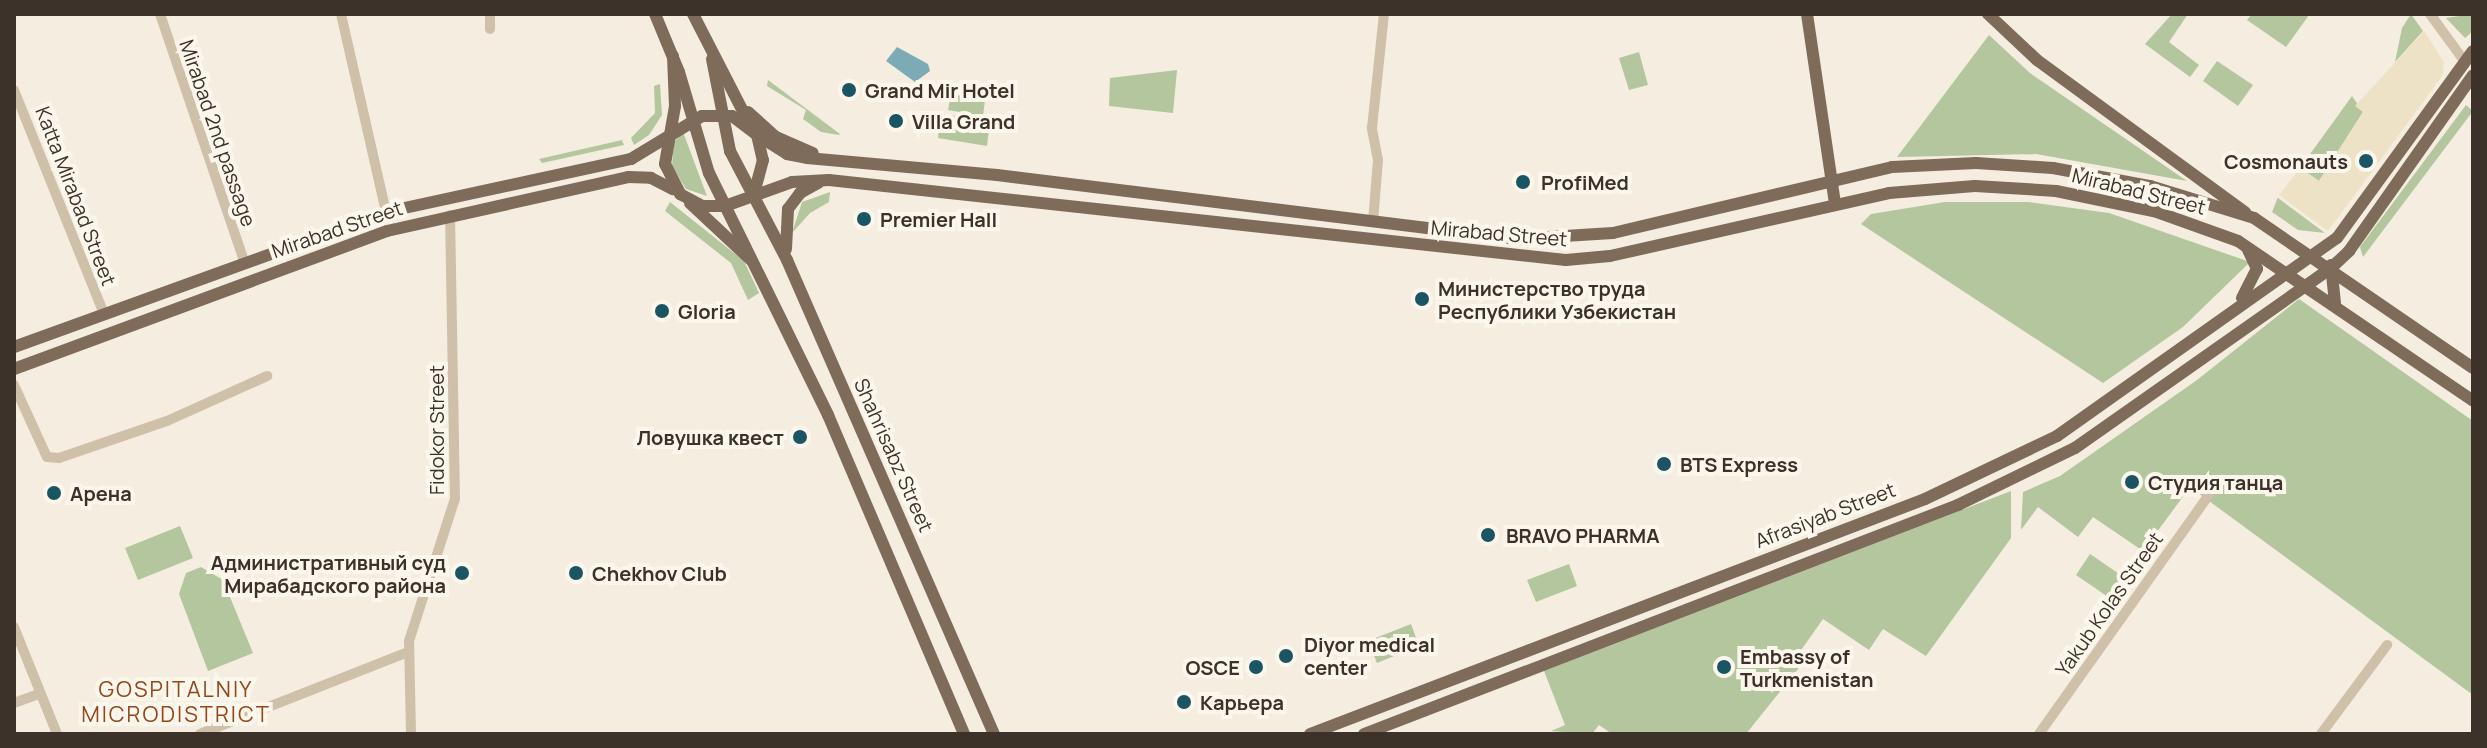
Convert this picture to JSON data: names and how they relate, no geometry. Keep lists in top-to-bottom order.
{
  "streets": {
    "main road": ["Mirabad Street", "Shahrisabz Street", "Afrasiyab Street"],
    "street": [
      "Mirabad 2nd passage",
      "Katta Mirabad Street",
      "Fidokor Street",
      "Yakub Kolas Street"
    ]
  },
  "crossings": [
    ["Mirabad 2nd passage", "Mirabad Street"],
    ["Mirabad Street", "Katta Mirabad Street"],
    ["Mirabad Street", "Fidokor Street"],
    ["Mirabad Street", "Shahrisabz Street"],
    ["Mirabad Street", "Afrasiyab Street"]
  ],
  "districts": ["GOSPITALNIY MICRODISTRICT"],
  "places": [
    "Grand Mir Hotel",
    "Villa Grand",
    "Cosmonauts",
    "ProfiMed",
    "Premier Hall",
    "Министерство труда Республики Узбекистан",
    "Gloria",
    "Ловушка квест",
    "BTS Express",
    "Студия танца",
    "Арена",
    "BRAVO PHARMA",
    "Административный суд Мирабадского района",
    "Chekhov Club",
    "Diyor medical center",
    "OSCE",
    "Embassy of Turkmenistan",
    "Карьера"
  ]
}
